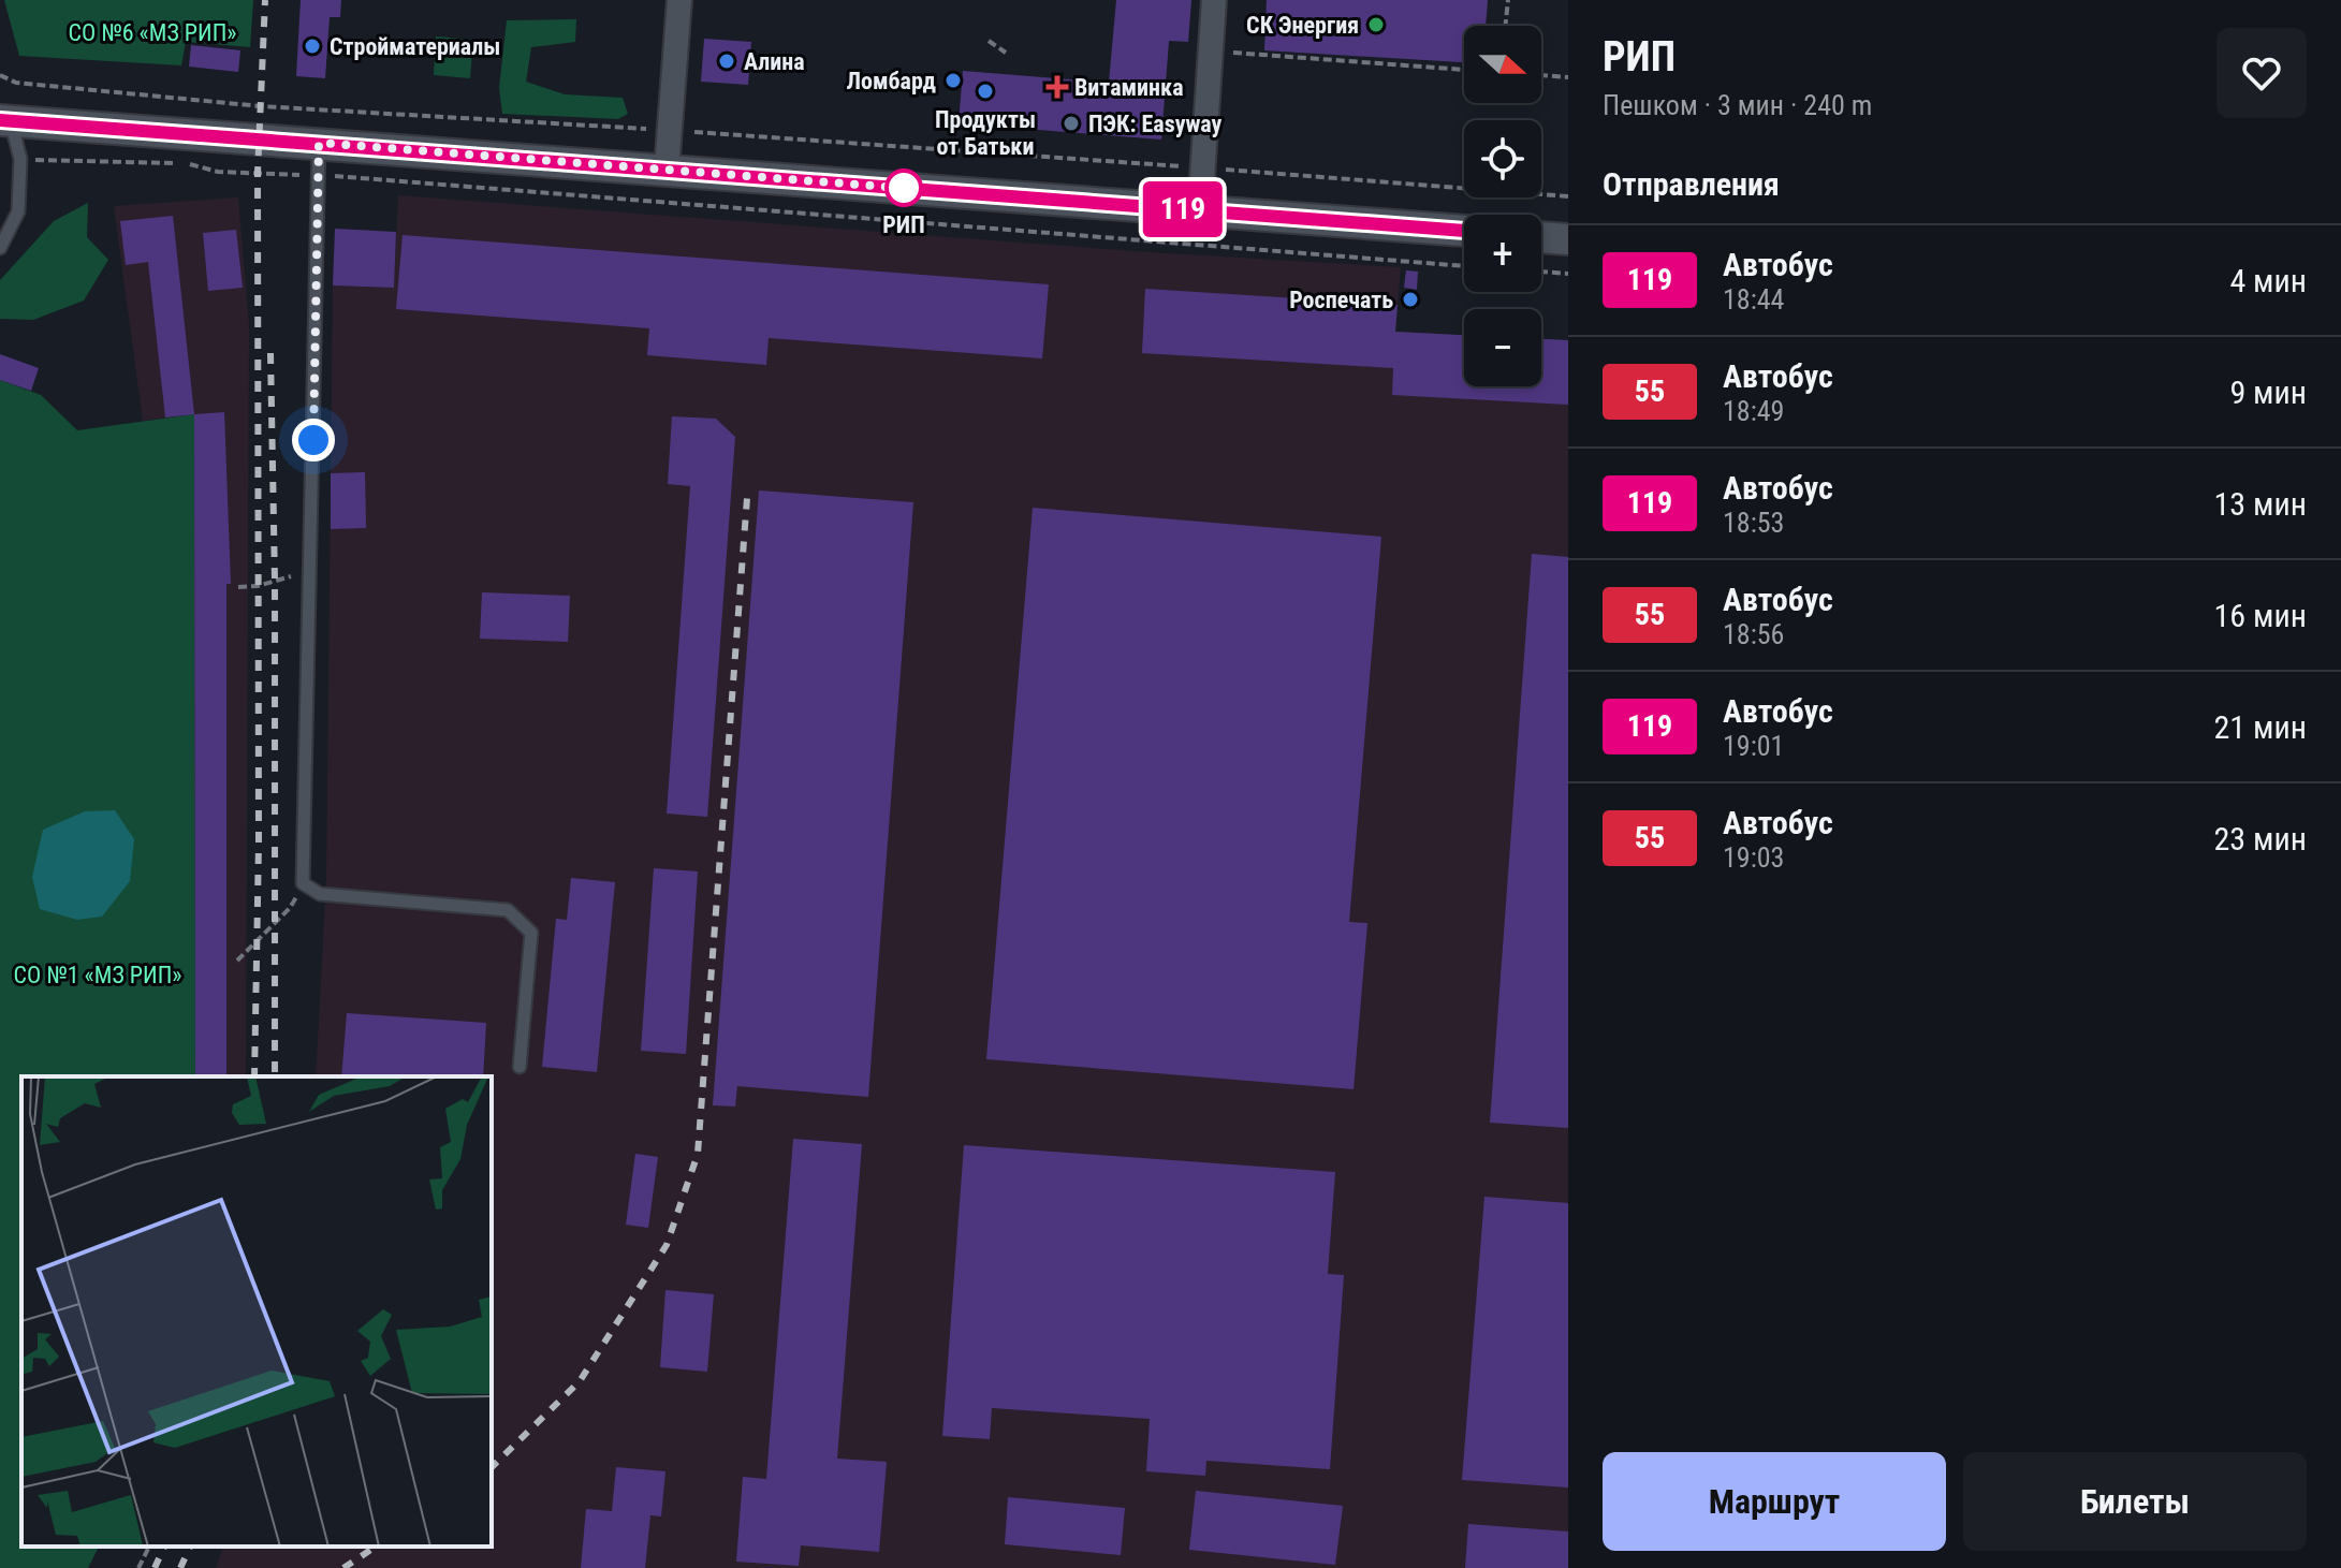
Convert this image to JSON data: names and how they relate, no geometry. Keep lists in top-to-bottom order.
{
  "parks": ["СО №6 «МЗ РИП»", "СО №1 «МЗ РИП»"],
  "places": {
    "other": [
      "СК Энергия",
      "Стройматериалы",
      "Алина",
      "Ломбард",
      "Продукты от Батьки",
      "ПЭК: Easyway",
      "РИП",
      "Роспечать"
    ],
    "health": ["Витаминка"]
  },
  "lines": ["bus line 119"],
  "north": "right",
  "page": {
    "on_map": "119",
    "heading": [
      ["РИП", "Пешком · 3 мин · 240 m"],
      "Отправления"
    ],
    "map_buttons": ["+", "−"],
    "list": [
      {
        "mark": "119",
        "name": "Автобус",
        "note": "18:44",
        "value": "4 мин"
      },
      {
        "mark": "55",
        "name": "Автобус",
        "note": "18:49",
        "value": "9 мин"
      },
      {
        "mark": "119",
        "name": "Автобус",
        "note": "18:53",
        "value": "13 мин"
      },
      {
        "mark": "55",
        "name": "Автобус",
        "note": "18:56",
        "value": "16 мин"
      },
      {
        "mark": "119",
        "name": "Автобус",
        "note": "19:01",
        "value": "21 мин"
      },
      {
        "mark": "55",
        "name": "Автобус",
        "note": "19:03",
        "value": "23 мин"
      }
    ],
    "buttons": ["Маршрут", "Билеты"]
  }
}
